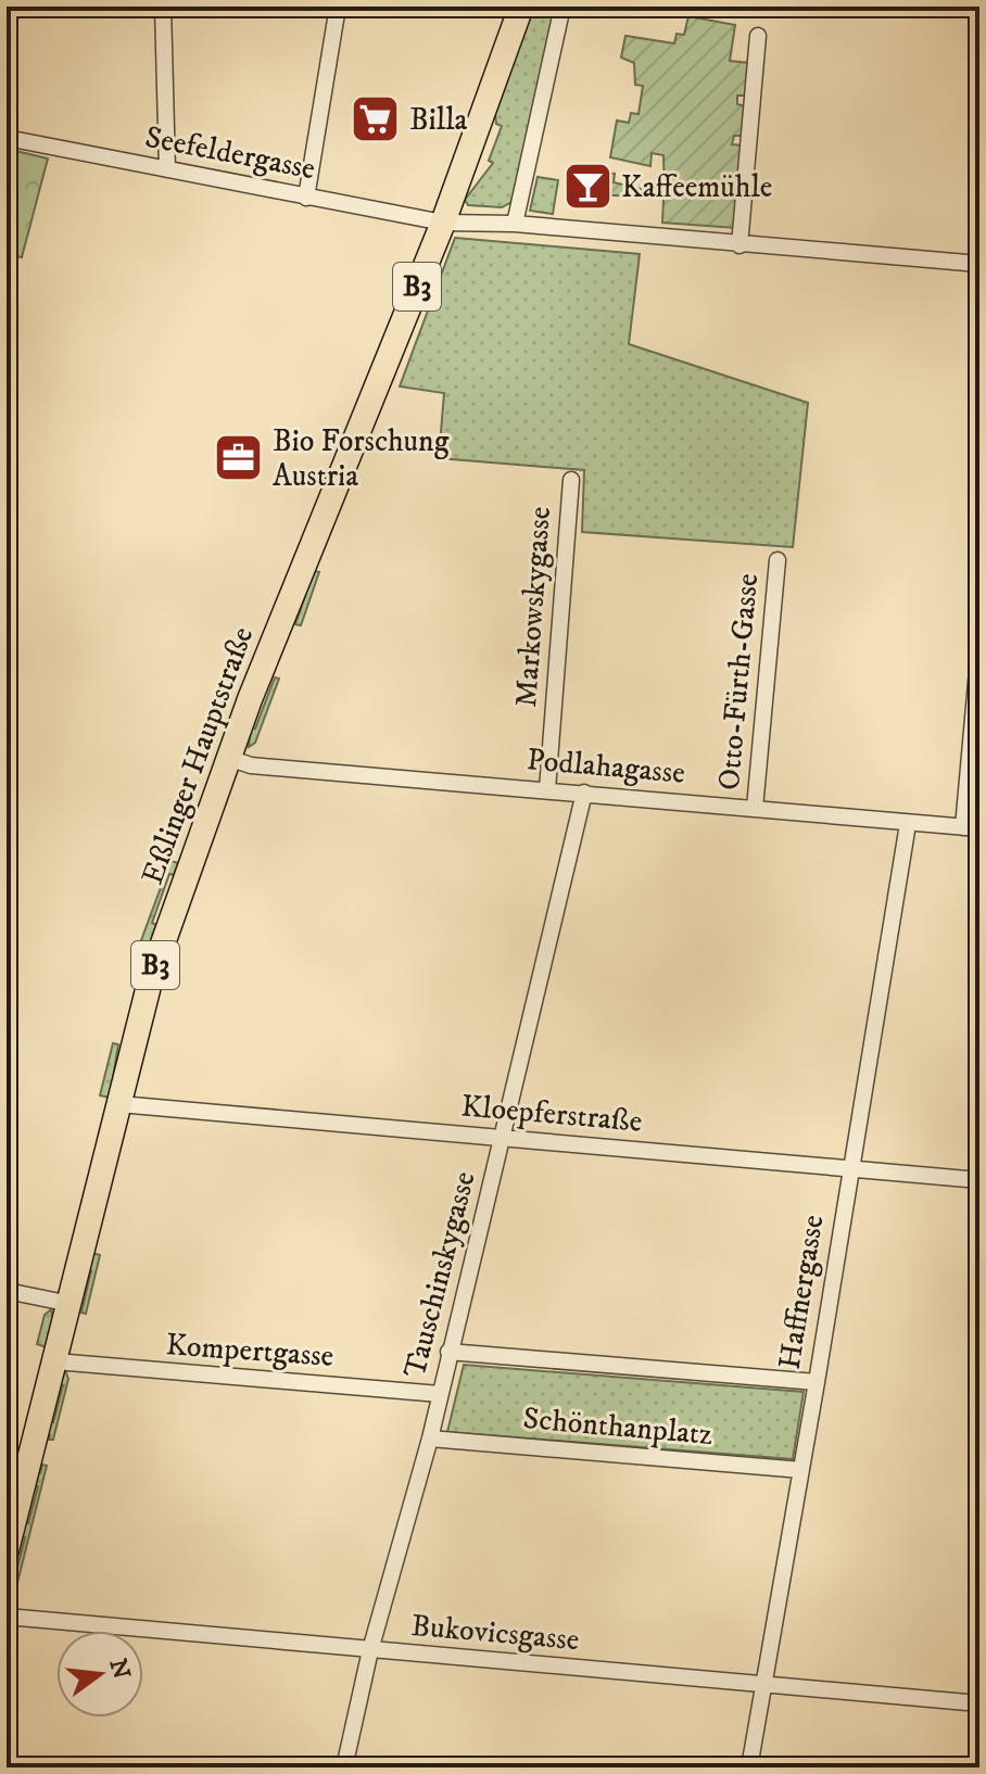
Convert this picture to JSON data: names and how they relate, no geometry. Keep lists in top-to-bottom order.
{
  "streets": {
    "main road": ["B3", "Eßlinger Hauptstraße"],
    "street": [
      "Seefeldergasse",
      "Markowskygasse",
      "Otto-Fürth-Gasse",
      "Podlahagasse",
      "Kloepferstraße",
      "Tauschinskygasse",
      "Haffnergasse",
      "Kompertgasse",
      "Schönthanplatz",
      "Bukovicsgasse"
    ]
  },
  "crossings": [
    ["Seefeldergasse", "Eßlinger Hauptstraße"],
    ["Markowskygasse", "Podlahagasse"],
    ["Otto-Fürth-Gasse", "Podlahagasse"],
    ["Eßlinger Hauptstraße", "Podlahagasse"],
    ["Eßlinger Hauptstraße", "Kloepferstraße"],
    ["Eßlinger Hauptstraße", "Kompertgasse"],
    ["Podlahagasse", "Tauschinskygasse"],
    ["Podlahagasse", "Haffnergasse"],
    ["Kloepferstraße", "Tauschinskygasse"],
    ["Kloepferstraße", "Haffnergasse"],
    ["Tauschinskygasse", "Kompertgasse"],
    ["Tauschinskygasse", "Schönthanplatz"],
    ["Tauschinskygasse", "Bukovicsgasse"],
    ["Haffnergasse", "Schönthanplatz"],
    ["Haffnergasse", "Bukovicsgasse"]
  ],
  "places": {
    "supermarket": ["Billa"],
    "bar": ["Kaffeemühle"],
    "office": ["Bio Forschung Austria"]
  },
  "north": "right"
}
